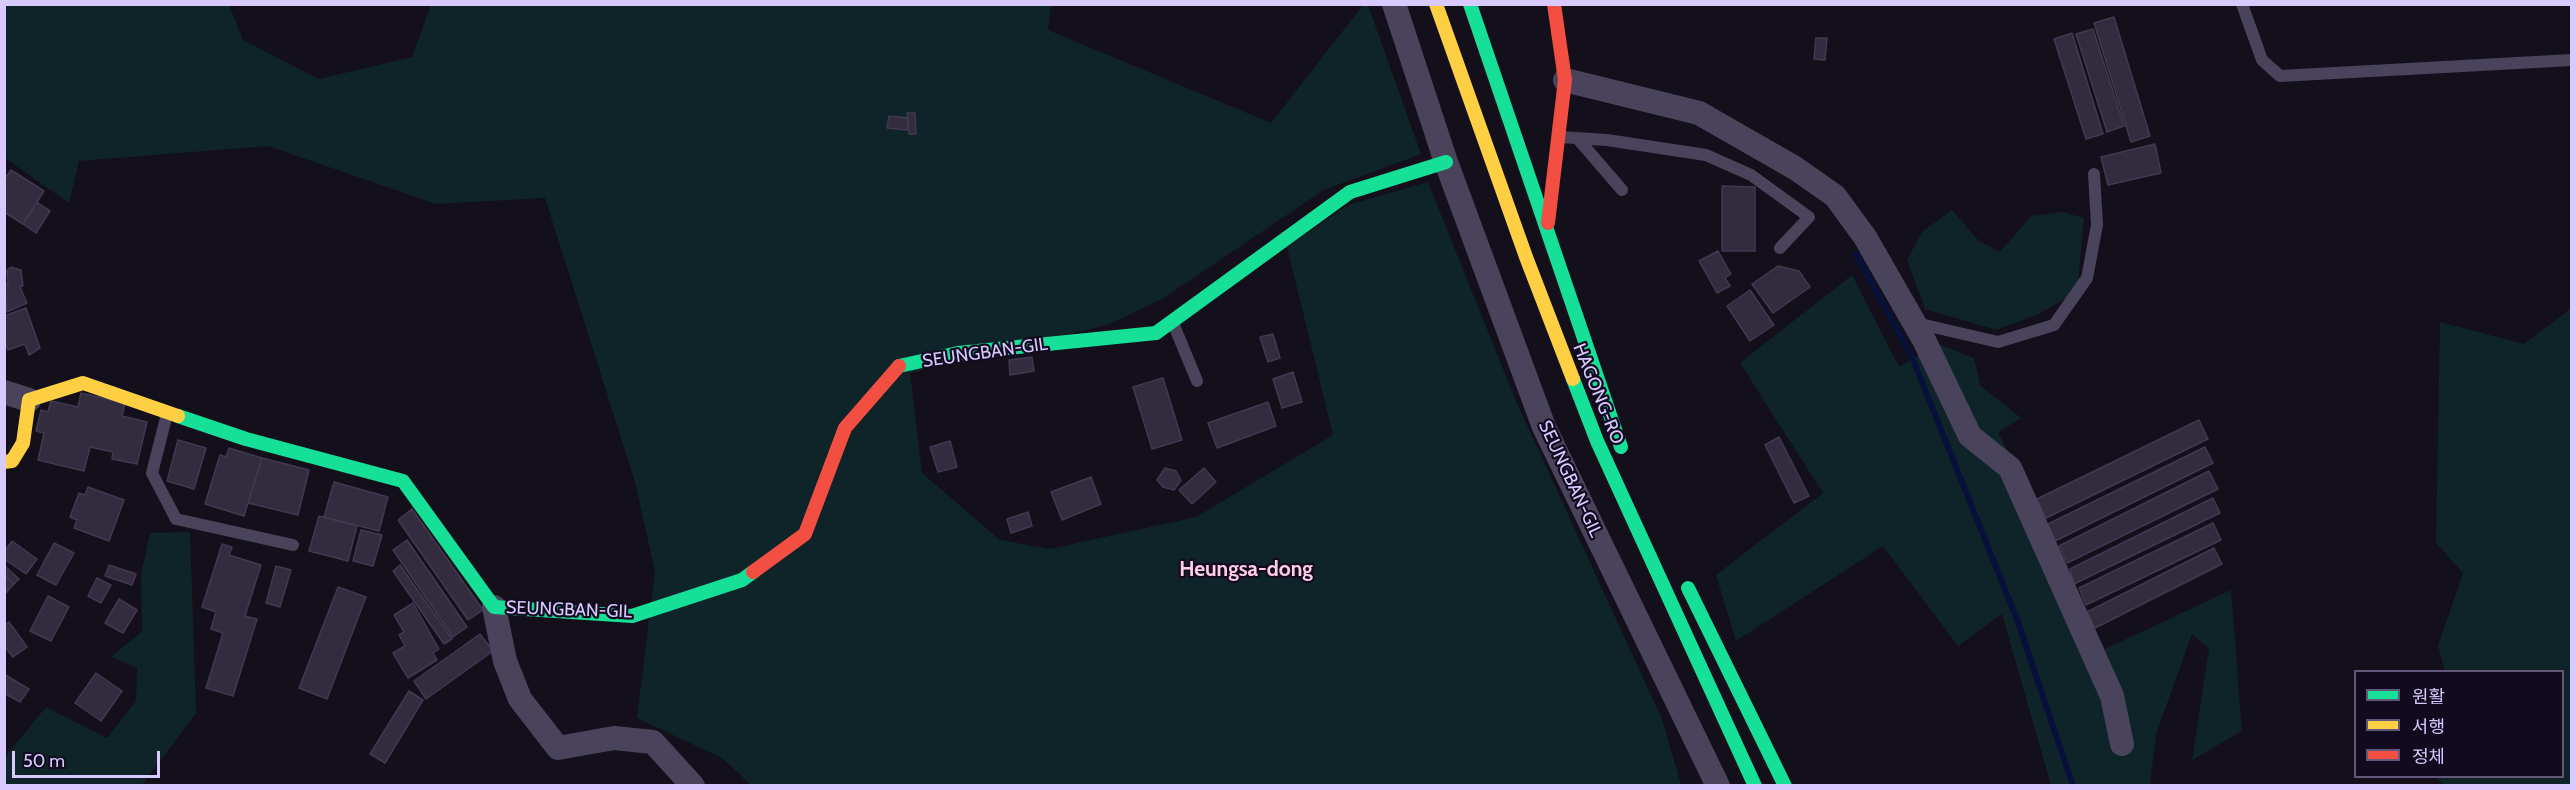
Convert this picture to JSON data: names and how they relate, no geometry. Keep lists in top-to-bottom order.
{
  "streets": {
    "street": ["SEUNGBAN-GIL", "HAGONG-RO"]
  },
  "districts": ["Heungsa-dong"],
  "legend": ["원활", "서행", "정체"],
  "scale_bar": "50 m"
}
